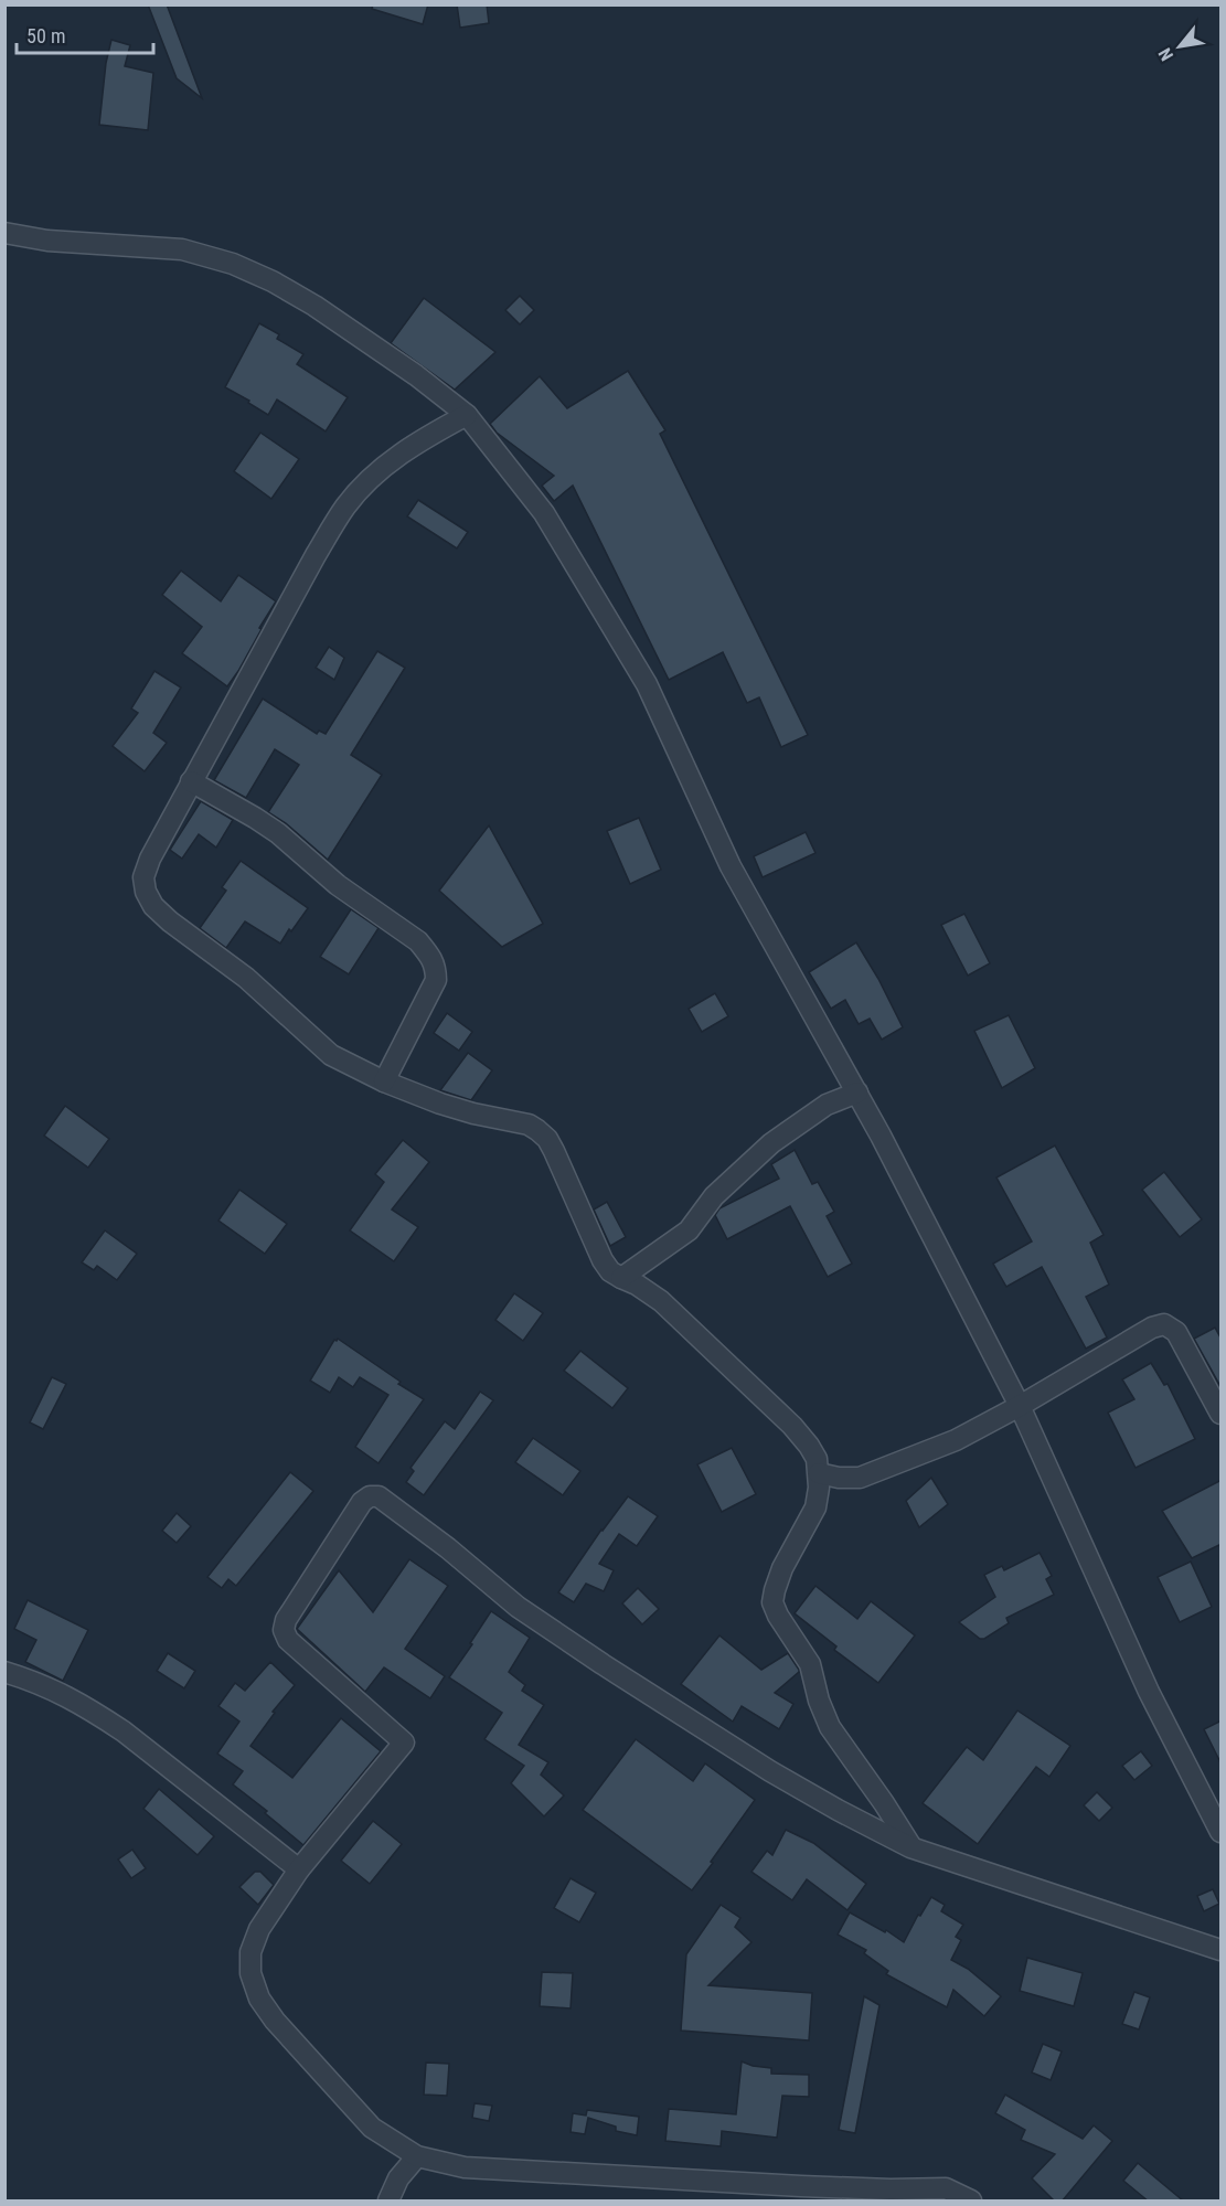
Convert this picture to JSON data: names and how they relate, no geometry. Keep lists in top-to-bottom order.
{
  "scale_bar": "50 m",
  "north": "bottom left"
}
